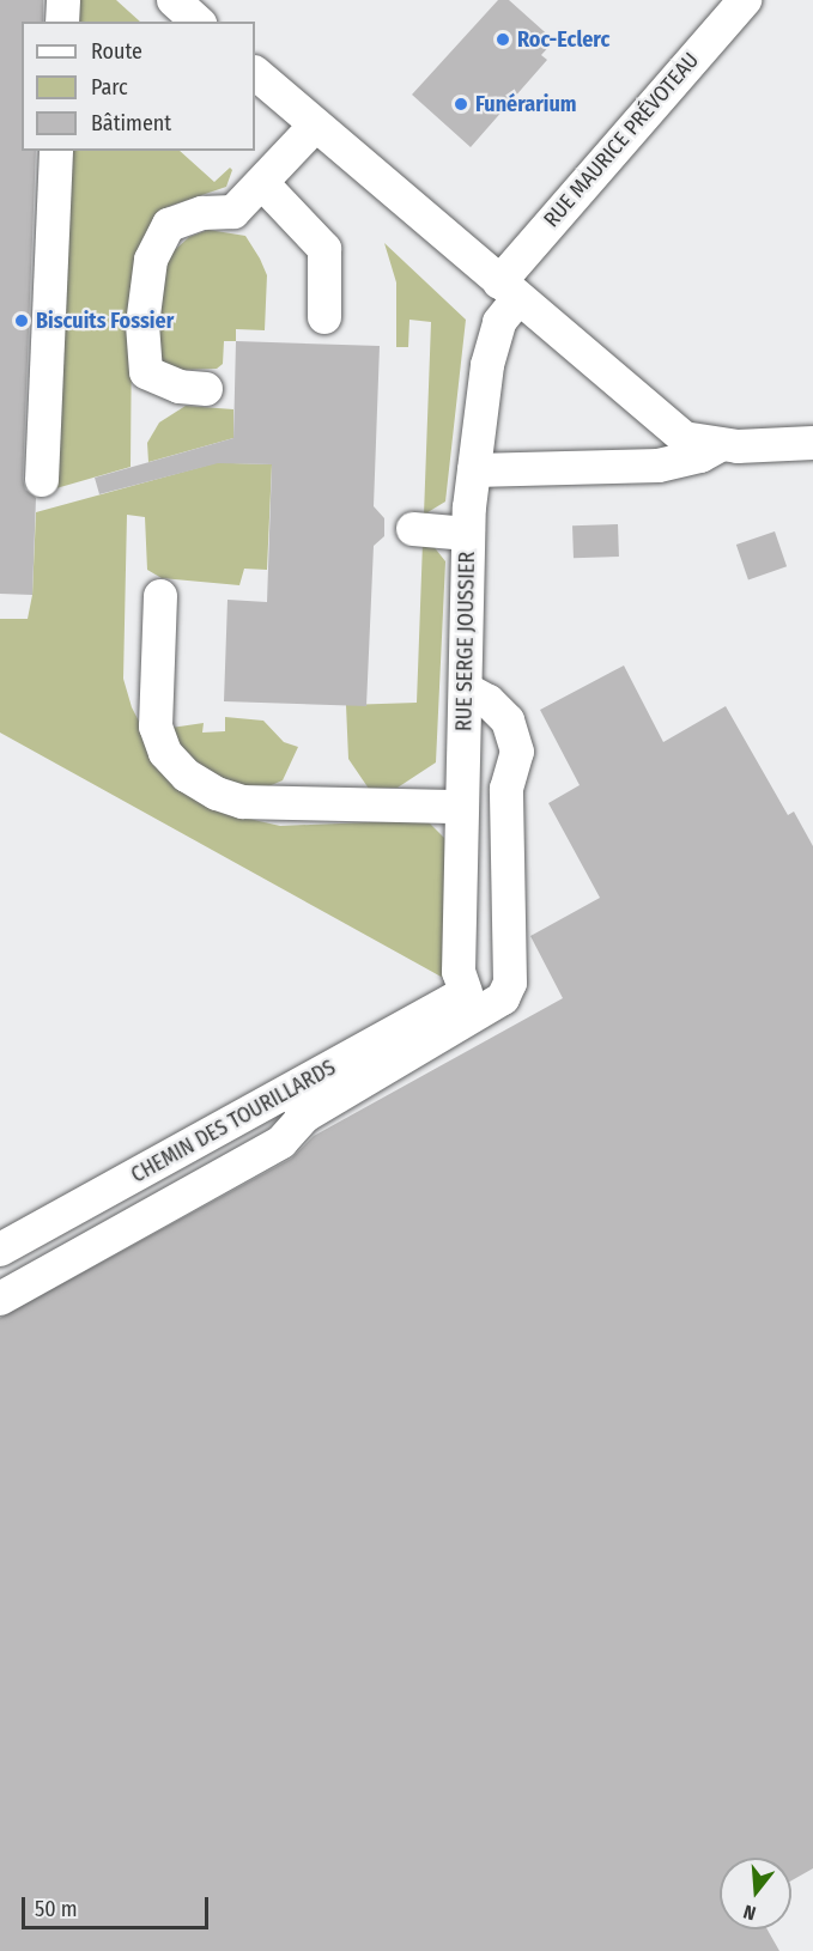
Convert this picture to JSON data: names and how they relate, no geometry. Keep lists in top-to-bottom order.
{
  "streets": {
    "street": ["RUE MAURICE PRÉVOTEAU", "RUE SERGE JOUSSIER", "CHEMIN DES TOURILLARDS"]
  },
  "crossings": [
    ["RUE MAURICE PRÉVOTEAU", "RUE SERGE JOUSSIER"],
    ["RUE SERGE JOUSSIER", "CHEMIN DES TOURILLARDS"]
  ],
  "places": ["Roc-Eclerc", "Funérarium", "Biscuits Fossier"],
  "legend": ["Route", "Parc", "Bâtiment"],
  "scale_bar": "50 m",
  "north": "bottom"
}
